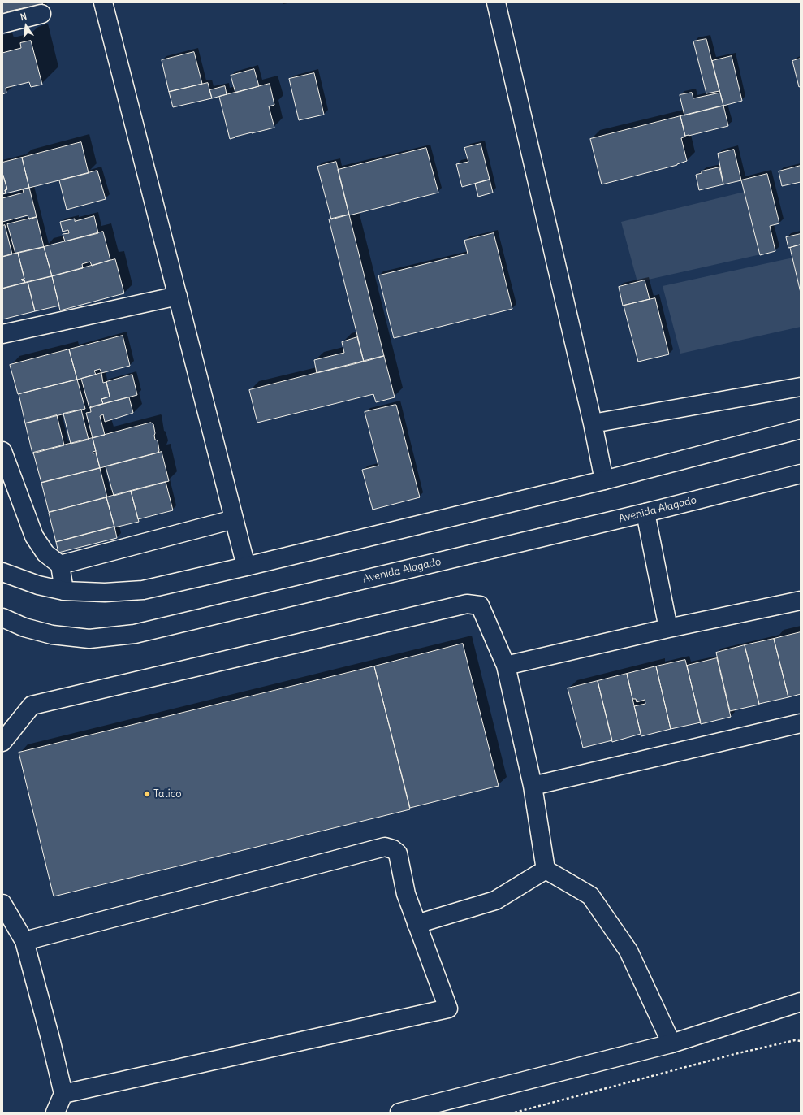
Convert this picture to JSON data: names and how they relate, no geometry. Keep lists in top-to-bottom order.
{
  "streets": {
    "main road": ["Avenida Alagado"]
  },
  "places": ["Tatico"],
  "north": "top"
}
